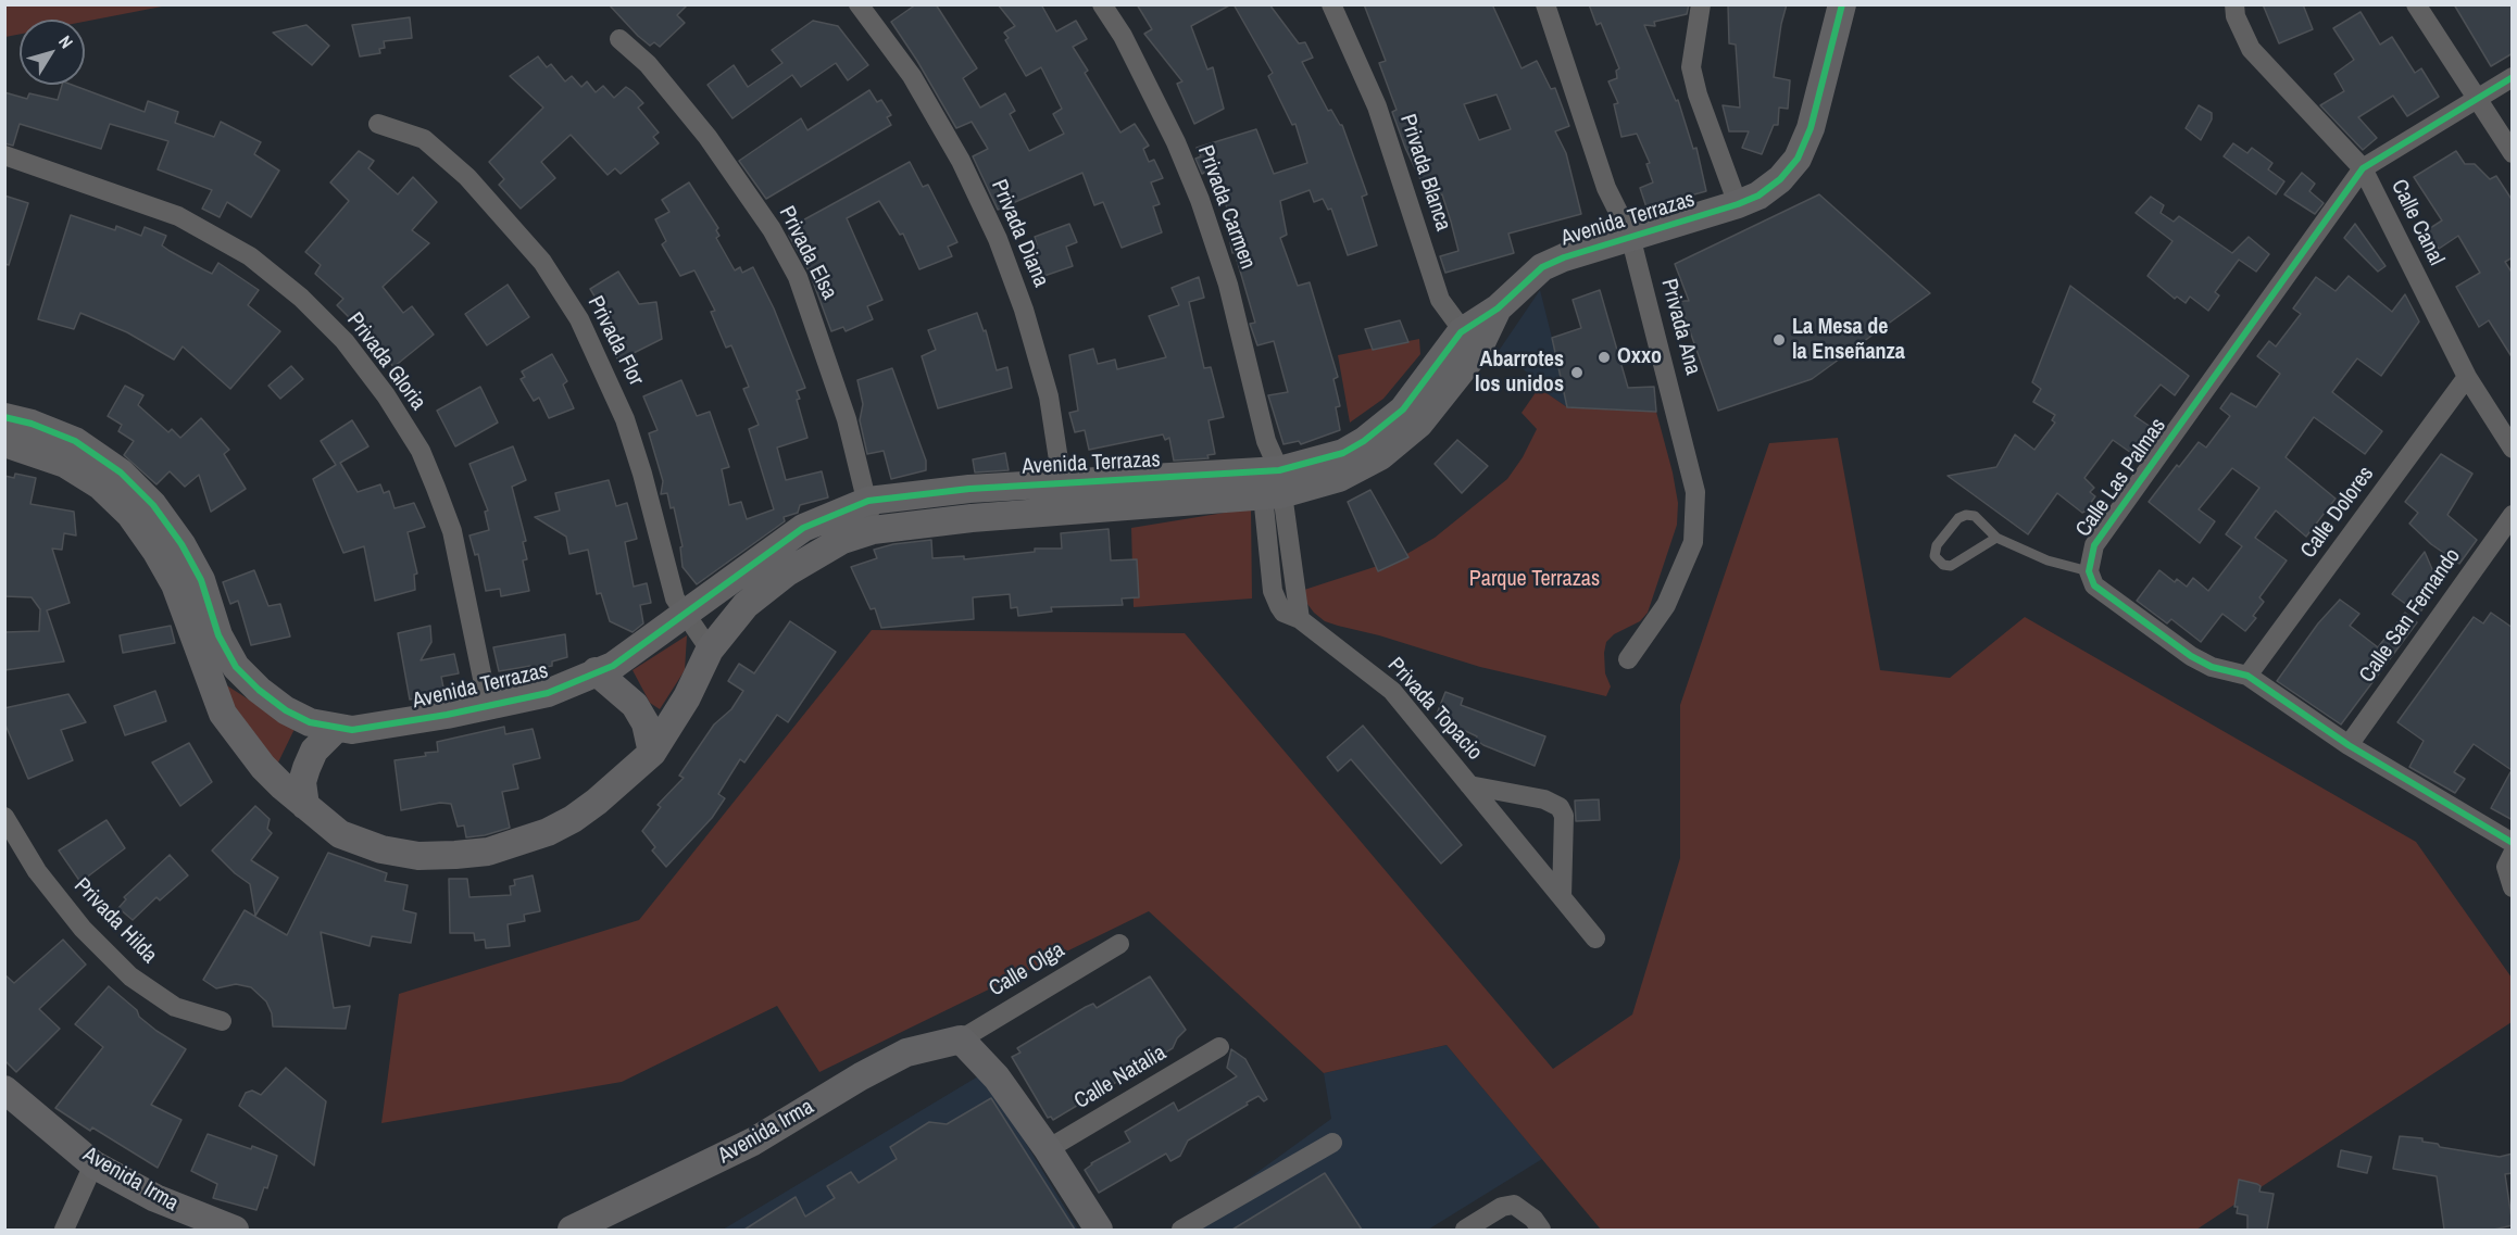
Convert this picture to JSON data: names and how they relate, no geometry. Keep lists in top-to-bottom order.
{
  "streets": {
    "street": [
      "Privada Blanca",
      "Privada Carmen",
      "Avenida Terrazas",
      "Calle Canal",
      "Privada Diana",
      "Privada Elsa",
      "Privada Ana",
      "Privada Flor",
      "Privada Gloria",
      "Calle Las Palmas",
      "Calle Dolores",
      "Calle San Fernando",
      "Privada Topacio",
      "Privada Hilda",
      "Calle Olga",
      "Calle Natalia",
      "Avenida Irma"
    ]
  },
  "crossings": [
    ["Privada Blanca", "Avenida Terrazas"],
    ["Privada Carmen", "Avenida Terrazas"],
    ["Privada Carmen", "Privada Topacio"],
    ["Avenida Terrazas", "Privada Diana"],
    ["Avenida Terrazas", "Privada Elsa"],
    ["Avenida Terrazas", "Privada Ana"],
    ["Avenida Terrazas", "Privada Flor"],
    ["Avenida Terrazas", "Privada Gloria"],
    ["Avenida Terrazas", "Privada Topacio"],
    ["Calle Canal", "Calle Las Palmas"],
    ["Calle Canal", "Calle Dolores"],
    ["Calle Las Palmas", "Calle Dolores"],
    ["Calle Las Palmas", "Calle San Fernando"],
    ["Calle Olga", "Avenida Irma"]
  ],
  "parks": ["Parque Terrazas"],
  "places": ["La Mesa de la Enseñanza", "Oxxo", "Abarrotes los unidos"],
  "north": "top right"
}
